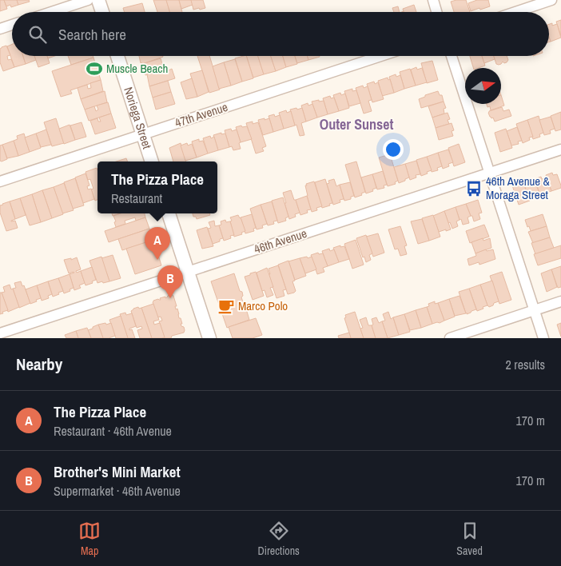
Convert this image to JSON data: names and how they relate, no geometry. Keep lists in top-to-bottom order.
{
  "streets": {
    "street": ["47th Avenue", "Noriega Street", "46th Avenue"]
  },
  "crossings": [
    ["47th Avenue", "Noriega Street"]
  ],
  "districts": ["Outer Sunset"],
  "places": {
    "sports": ["Muscle Beach"],
    "bus stop": ["46th Avenue & Moraga Street"],
    "cafe": ["Marco Polo"]
  },
  "north": "right",
  "page": {
    "search": "Search here",
    "popup": ["The Pizza Place", "Restaurant"],
    "pins": ["A", "B"],
    "heading": ["Nearby", "2 results"],
    "list": [
      {
        "mark": "A",
        "name": "The Pizza Place",
        "note": "Restaurant · 46th Avenue",
        "value": "170 m"
      },
      {
        "mark": "B",
        "name": "Brother's Mini Market",
        "note": "Supermarket · 46th Avenue",
        "value": "170 m"
      }
    ],
    "nav": ["Map", "Directions", "Saved"]
  }
}
